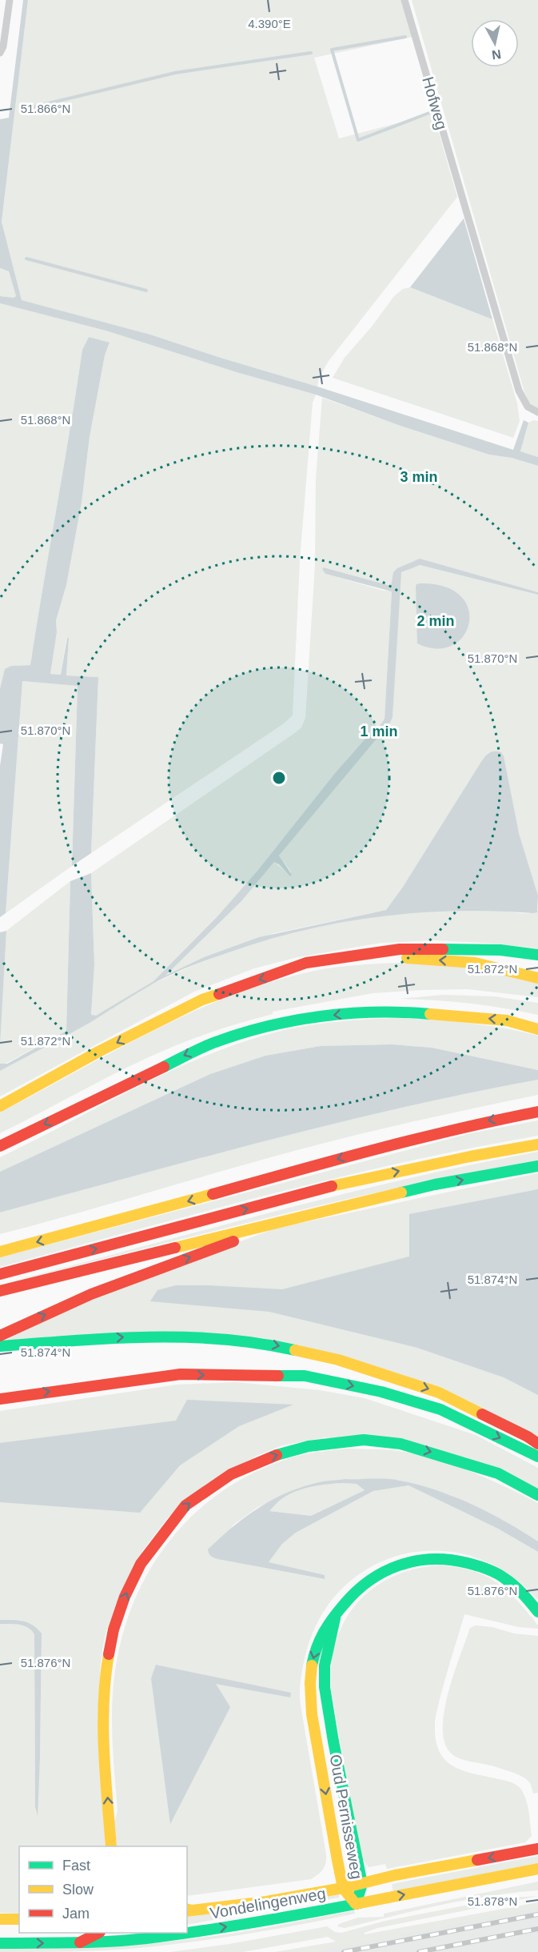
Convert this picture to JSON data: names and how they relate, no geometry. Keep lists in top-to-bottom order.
{
  "streets": {
    "main road": ["Oud Pernisseweg", "Vondelingenweg"],
    "street": ["Hofweg"]
  },
  "crossings": [
    ["Oud Pernisseweg", "Vondelingenweg"]
  ],
  "legend": ["Fast", "Slow", "Jam"],
  "north": "bottom",
  "coordinates": [
    "4.390°E",
    "51.866°N",
    "51.868°N",
    "51.870°N",
    "51.872°N",
    "51.874°N",
    "51.876°N",
    "51.878°N"
  ],
  "rings": ["3 min", "2 min", "1 min"]
}
